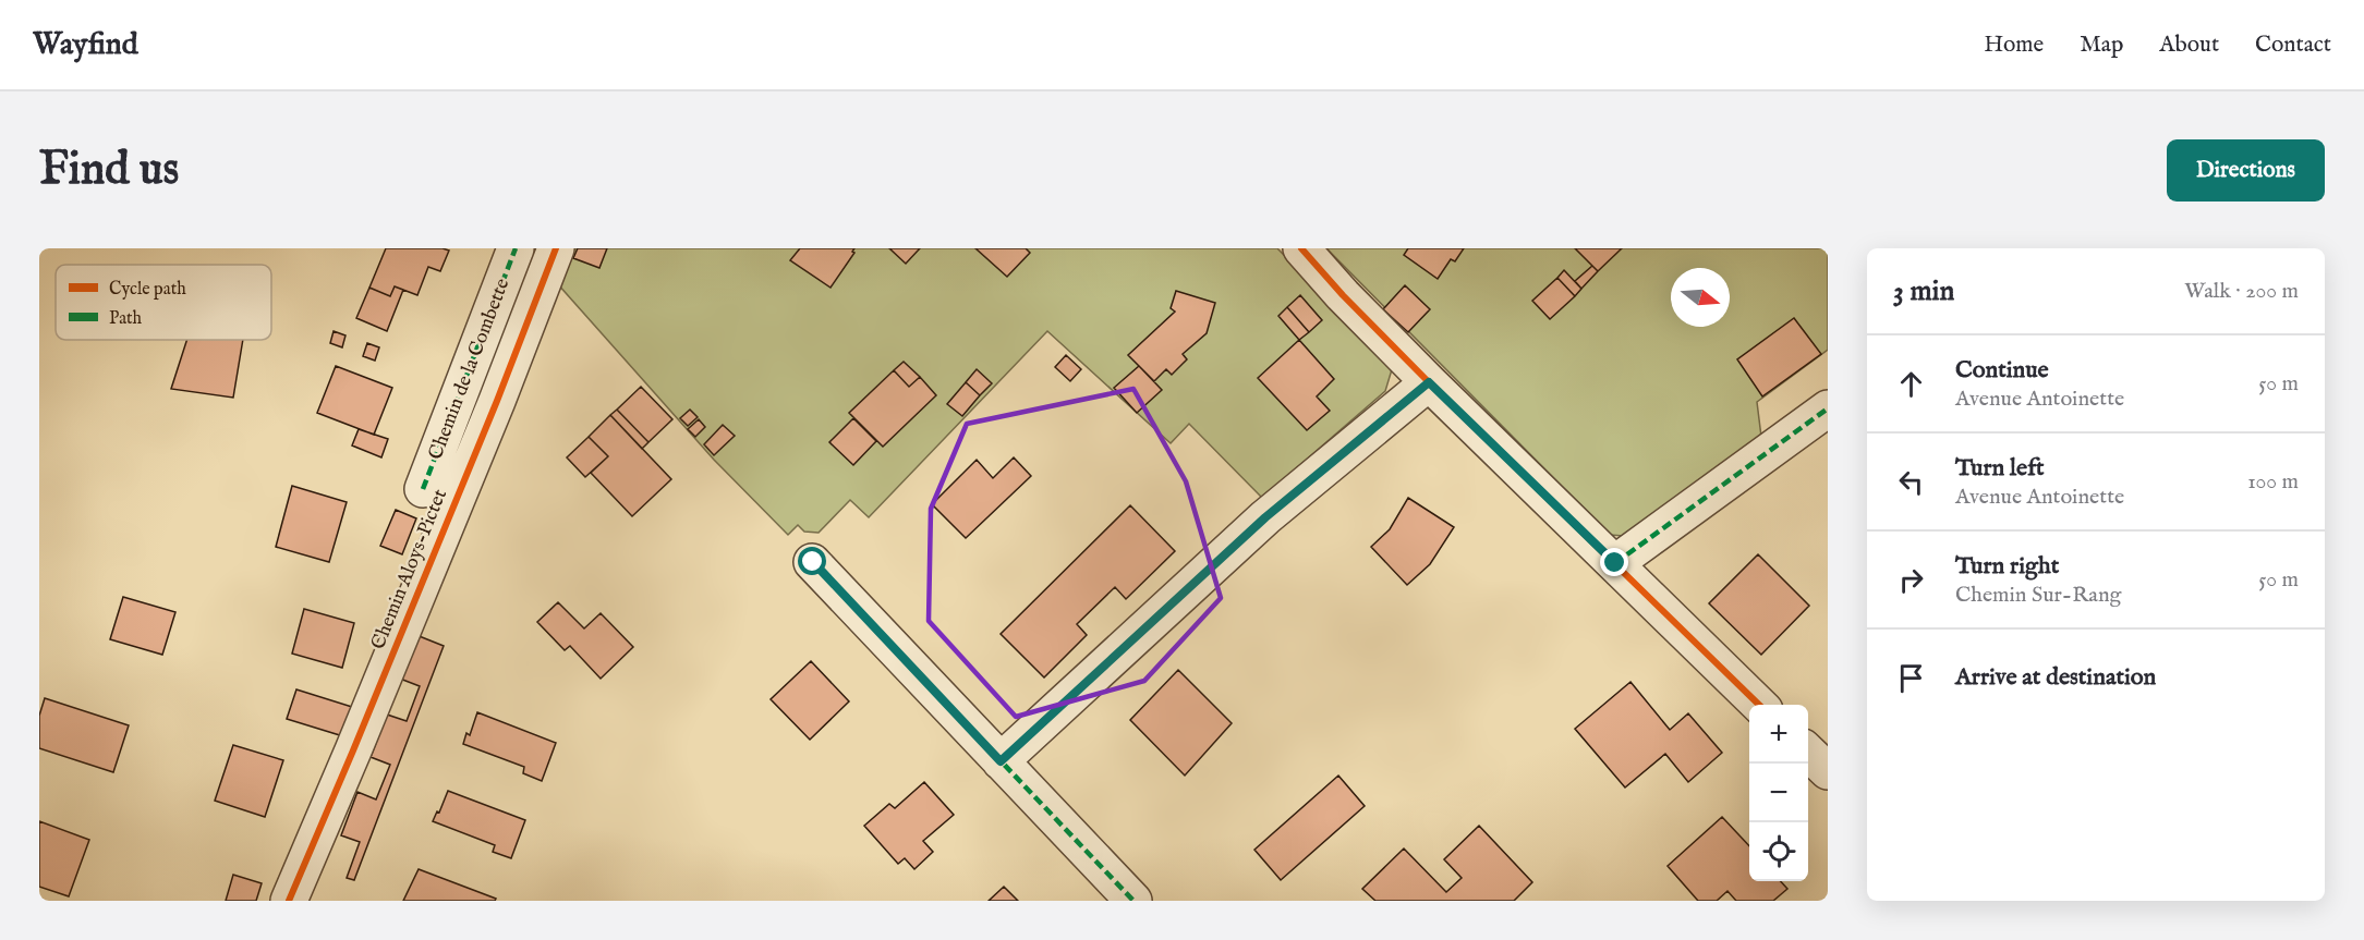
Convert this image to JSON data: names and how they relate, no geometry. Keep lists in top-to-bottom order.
{
  "streets": {
    "street": ["Chemin de la Combette", "Chemin Aloys-Pictet"]
  },
  "legend": ["Cycle path", "Path"],
  "north": "right",
  "page": {
    "header": "Wayfind",
    "nav": [
      "Home",
      "Map",
      "About",
      "Contact"
    ],
    "buttons": "Directions",
    "title": "Find us",
    "heading": ["3 min", "Walk · 200 m"],
    "list": [
      ["Continue", "Avenue Antoinette", "50 m"],
      ["Turn left", "Avenue Antoinette", "100 m"],
      ["Turn right", "Chemin Sur-Rang", "50 m"],
      "Arrive at destination"
    ],
    "map_buttons": ["+", "−"]
  }
}
